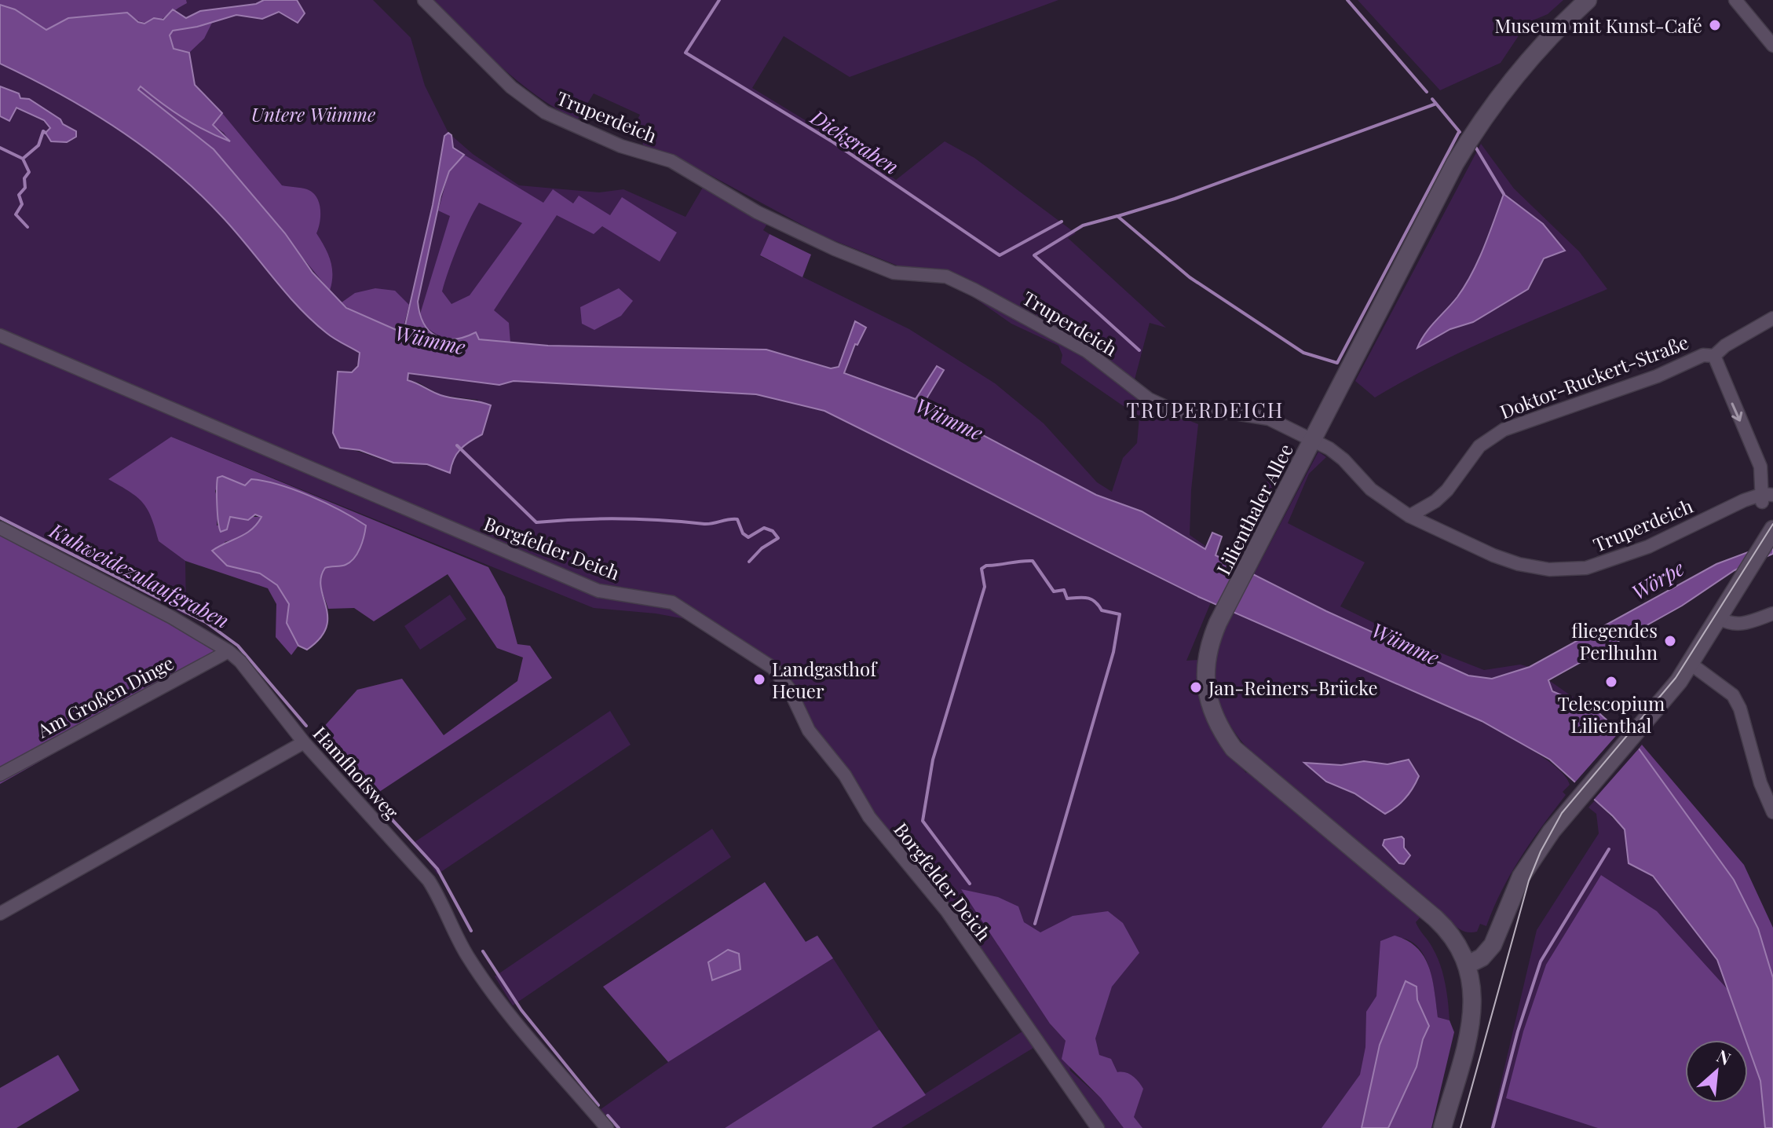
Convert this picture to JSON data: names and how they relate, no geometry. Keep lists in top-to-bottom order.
{
  "streets": {
    "main road": ["Lilienthaler Allee"],
    "street": [
      "Truperdeich",
      "Doktor-Ruckert-Straße",
      "Borgfelder Deich",
      "Am Großen Dinge",
      "Hamfhofsweg"
    ]
  },
  "crossings": [
    ["Truperdeich", "Doktor-Ruckert-Straße"],
    ["Truperdeich", "Lilienthaler Allee"],
    ["Am Großen Dinge", "Hamfhofsweg"]
  ],
  "districts": ["TRUPERDEICH"],
  "water": [
    "Diekgraben",
    "Wümme",
    "Kuhweidezulaufgraben",
    "Wörpe"
  ],
  "parks": ["Untere Wümme"],
  "places": [
    "Museum mit Kunst-Café",
    "fliegendes Perlhuhn",
    "Landgasthof Heuer",
    "Telescopium Lilienthal",
    "Jan-Reiners-Brücke"
  ],
  "north": "top right"
}
